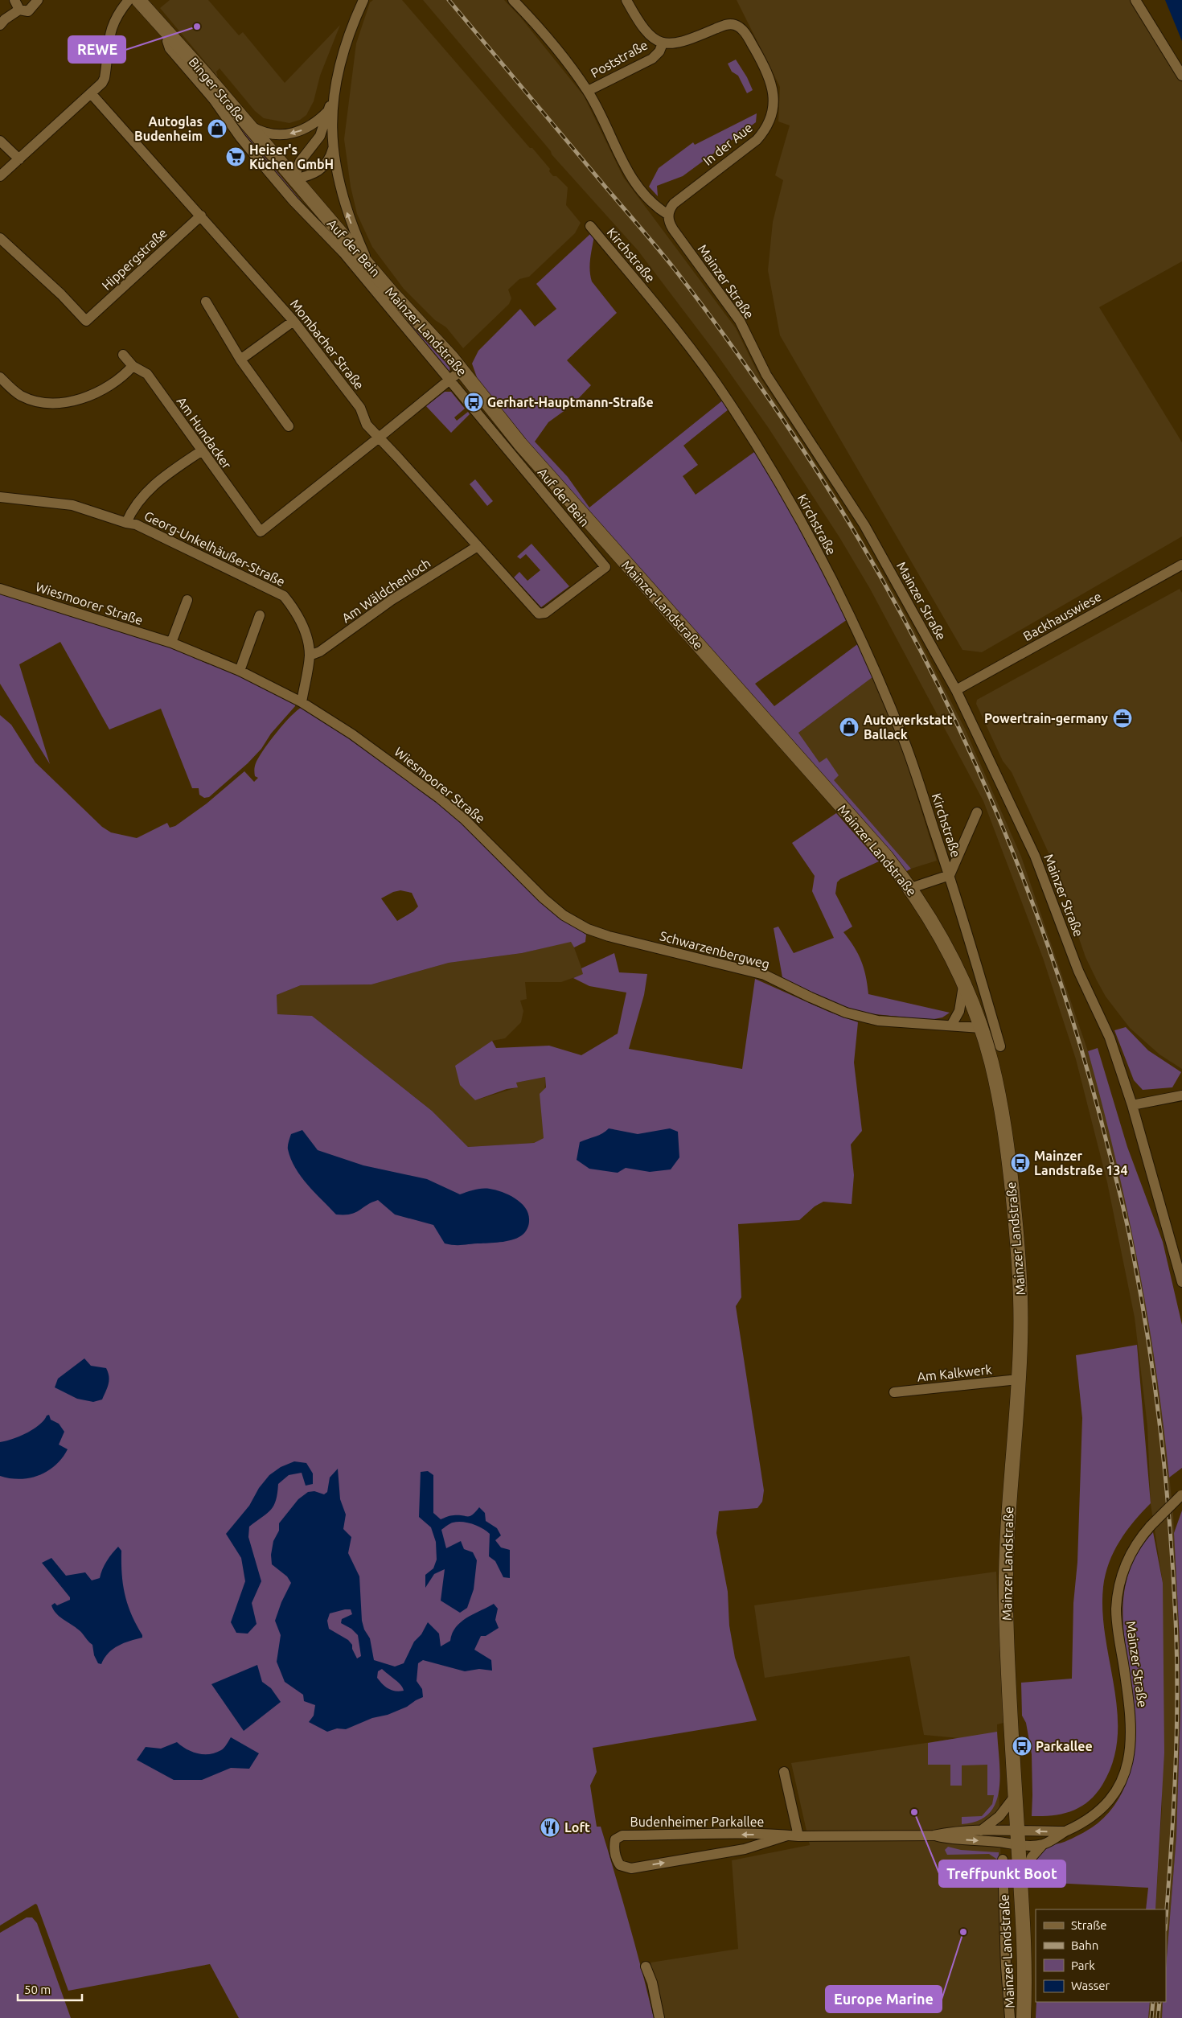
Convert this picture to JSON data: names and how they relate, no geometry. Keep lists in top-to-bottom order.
{
  "streets": {
    "main road": ["Binger Straße", "Mainzer Landstraße"],
    "street": [
      "Poststraße",
      "In der Aue",
      "Auf der Bein",
      "Kirchstraße",
      "Hippergstraße",
      "Mainzer Straße",
      "Mombacher Straße",
      "Am Hundacker",
      "Georg-Unkelhäußer-Straße",
      "Am Wäldchenloch",
      "Wiesmoorer Straße",
      "Backhauswiese",
      "Schwarzenbergweg",
      "Am Kalkwerk",
      "Budenheimer Parkallee"
    ]
  },
  "crossings": [
    ["Poststraße", "In der Aue"],
    ["Poststraße", "Mainzer Straße"],
    ["Binger Straße", "Auf der Bein"],
    ["Binger Straße", "Mainzer Landstraße"],
    ["In der Aue", "Mainzer Straße"],
    ["Auf der Bein", "Mombacher Straße"],
    ["Kirchstraße", "Mainzer Landstraße"],
    ["Hippergstraße", "Mombacher Straße"],
    ["Mainzer Straße", "Backhauswiese"],
    ["Mainzer Straße", "Budenheimer Parkallee"],
    ["Mainzer Landstraße", "Schwarzenbergweg"],
    ["Mainzer Landstraße", "Am Kalkwerk"],
    ["Mainzer Landstraße", "Budenheimer Parkallee"],
    ["Mombacher Straße", "Am Hundacker"],
    ["Mombacher Straße", "Am Wäldchenloch"],
    ["Georg-Unkelhäußer-Straße", "Am Wäldchenloch"],
    ["Georg-Unkelhäußer-Straße", "Wiesmoorer Straße"],
    ["Wiesmoorer Straße", "Schwarzenbergweg"]
  ],
  "places": {
    "other": ["REWE", "Treffpunkt Boot", "Europe Marine"],
    "shop": ["Autoglas Budenheim", "Autowerkstatt Ballack"],
    "supermarket": ["Heiser's Küchen GmbH"],
    "bus stop": ["Gerhart-Hauptmann-Straße", "Mainzer Landstraße 134", "Parkallee"],
    "office": ["Powertrain-germany"],
    "restaurant": ["Loft"]
  },
  "legend": [
    "Straße",
    "Bahn",
    "Park",
    "Wasser"
  ],
  "scale_bar": "50 m"
}
